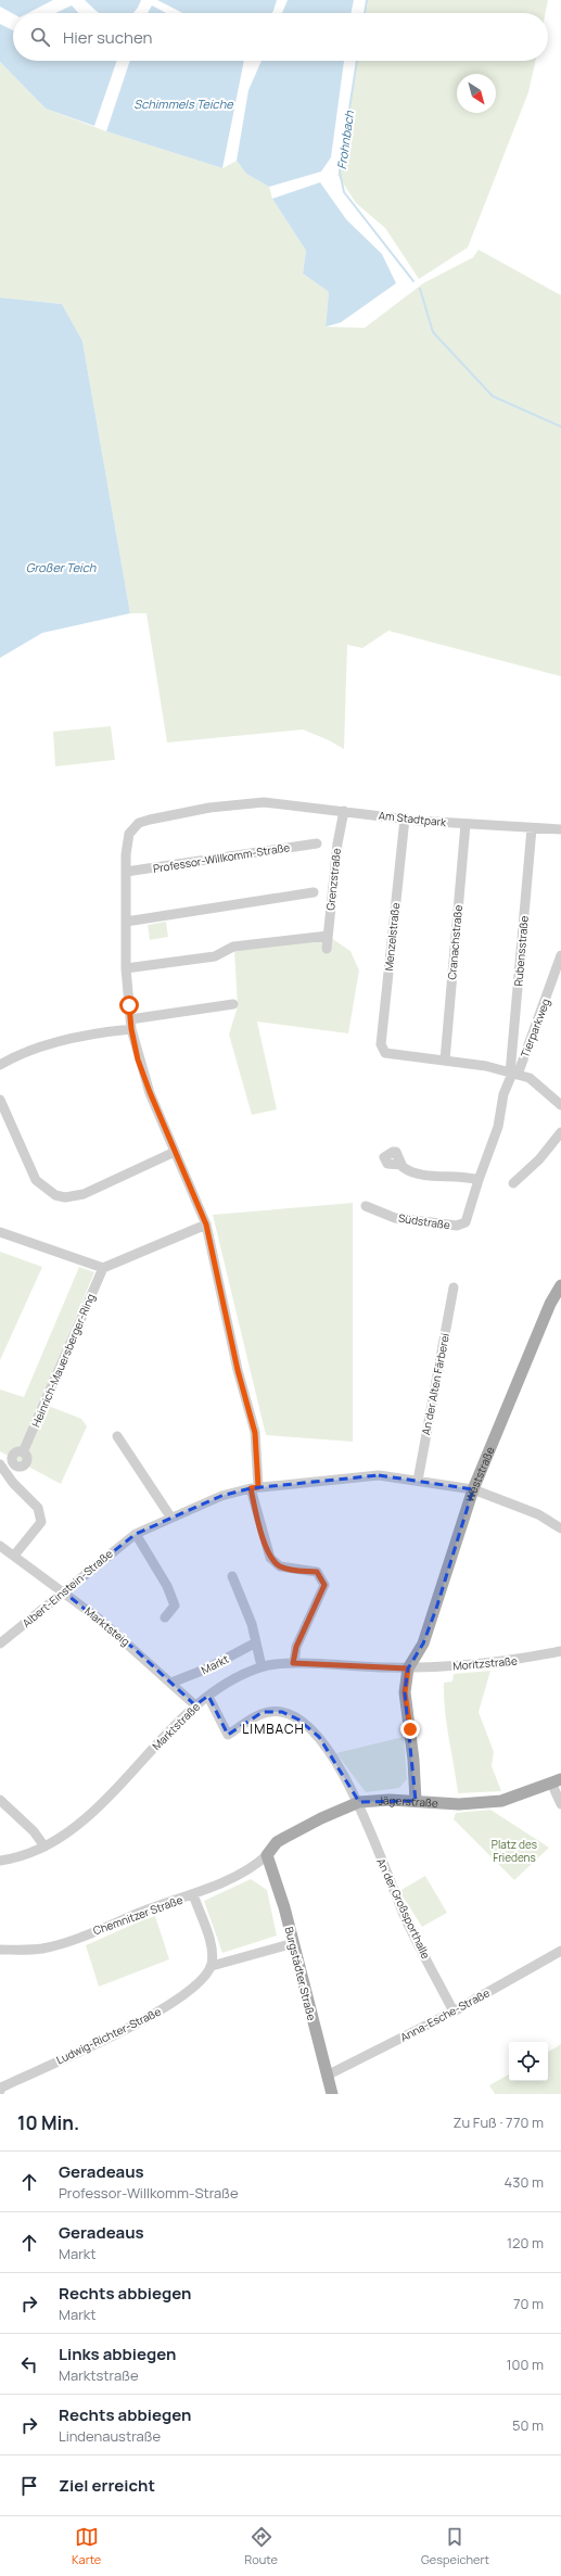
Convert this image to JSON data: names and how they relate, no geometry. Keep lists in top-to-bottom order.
{
  "streets": {
    "main road": ["Weststraße", "Jägerstraße", "Burgstädter Straße"],
    "street": [
      "Am Stadtpark",
      "Professor-Willkomm-Straße",
      "Grenzstraße",
      "Menzelstraße",
      "Cranachstraße",
      "Rubensstraße",
      "Tierparkweg",
      "Südstraße",
      "Heinrich-Mauersberger-Ring",
      "An der Alten Färberei",
      "Albert-Einstein-Straße",
      "Marktsteig",
      "Moritzstraße",
      "Markt",
      "Marktstraße",
      "An der Großsporthalle",
      "Chemnitzer Straße",
      "Anna-Esche-Straße",
      "Ludwig-Richter-Straße"
    ]
  },
  "crossings": [
    ["Am Stadtpark", "Professor-Willkomm-Straße"],
    ["Am Stadtpark", "Grenzstraße"],
    ["Am Stadtpark", "Menzelstraße"],
    ["Am Stadtpark", "Cranachstraße"],
    ["Am Stadtpark", "Rubensstraße"],
    ["Menzelstraße", "Cranachstraße"],
    ["Rubensstraße", "Tierparkweg"],
    ["Rubensstraße", "Südstraße"],
    ["Tierparkweg", "Südstraße"],
    ["An der Alten Färberei", "Albert-Einstein-Straße"],
    ["Weststraße", "Albert-Einstein-Straße"],
    ["Weststraße", "Moritzstraße"],
    ["Weststraße", "Marktstraße"],
    ["Albert-Einstein-Straße", "Marktsteig"],
    ["Marktsteig", "Markt"],
    ["Marktsteig", "Marktstraße"],
    ["Moritzstraße", "Marktstraße"],
    ["Marktstraße", "An der Großsporthalle"],
    ["Jägerstraße", "An der Großsporthalle"],
    ["Jägerstraße", "Chemnitzer Straße"],
    ["Jägerstraße", "Burgstädter Straße"],
    ["An der Großsporthalle", "Anna-Esche-Straße"],
    ["Chemnitzer Straße", "Burgstädter Straße"],
    ["Burgstädter Straße", "Anna-Esche-Straße"]
  ],
  "districts": ["LIMBACH"],
  "water": ["Schimmels Teiche", "Frohnbach", "Großer Teich"],
  "parks": ["Platz des Friedens"],
  "north": "bottom right",
  "page": {
    "search": "Hier suchen",
    "heading": ["10 Min.", "Zu Fuß · 770 m"],
    "list": [
      ["Geradeaus", "Professor-Willkomm-Straße", "430 m"],
      ["Geradeaus", "Markt", "120 m"],
      ["Rechts abbiegen", "Markt", "70 m"],
      ["Links abbiegen", "Marktstraße", "100 m"],
      ["Rechts abbiegen", "Lindenaustraße", "50 m"],
      "Ziel erreicht"
    ],
    "nav": ["Karte", "Route", "Gespeichert"]
  }
}
